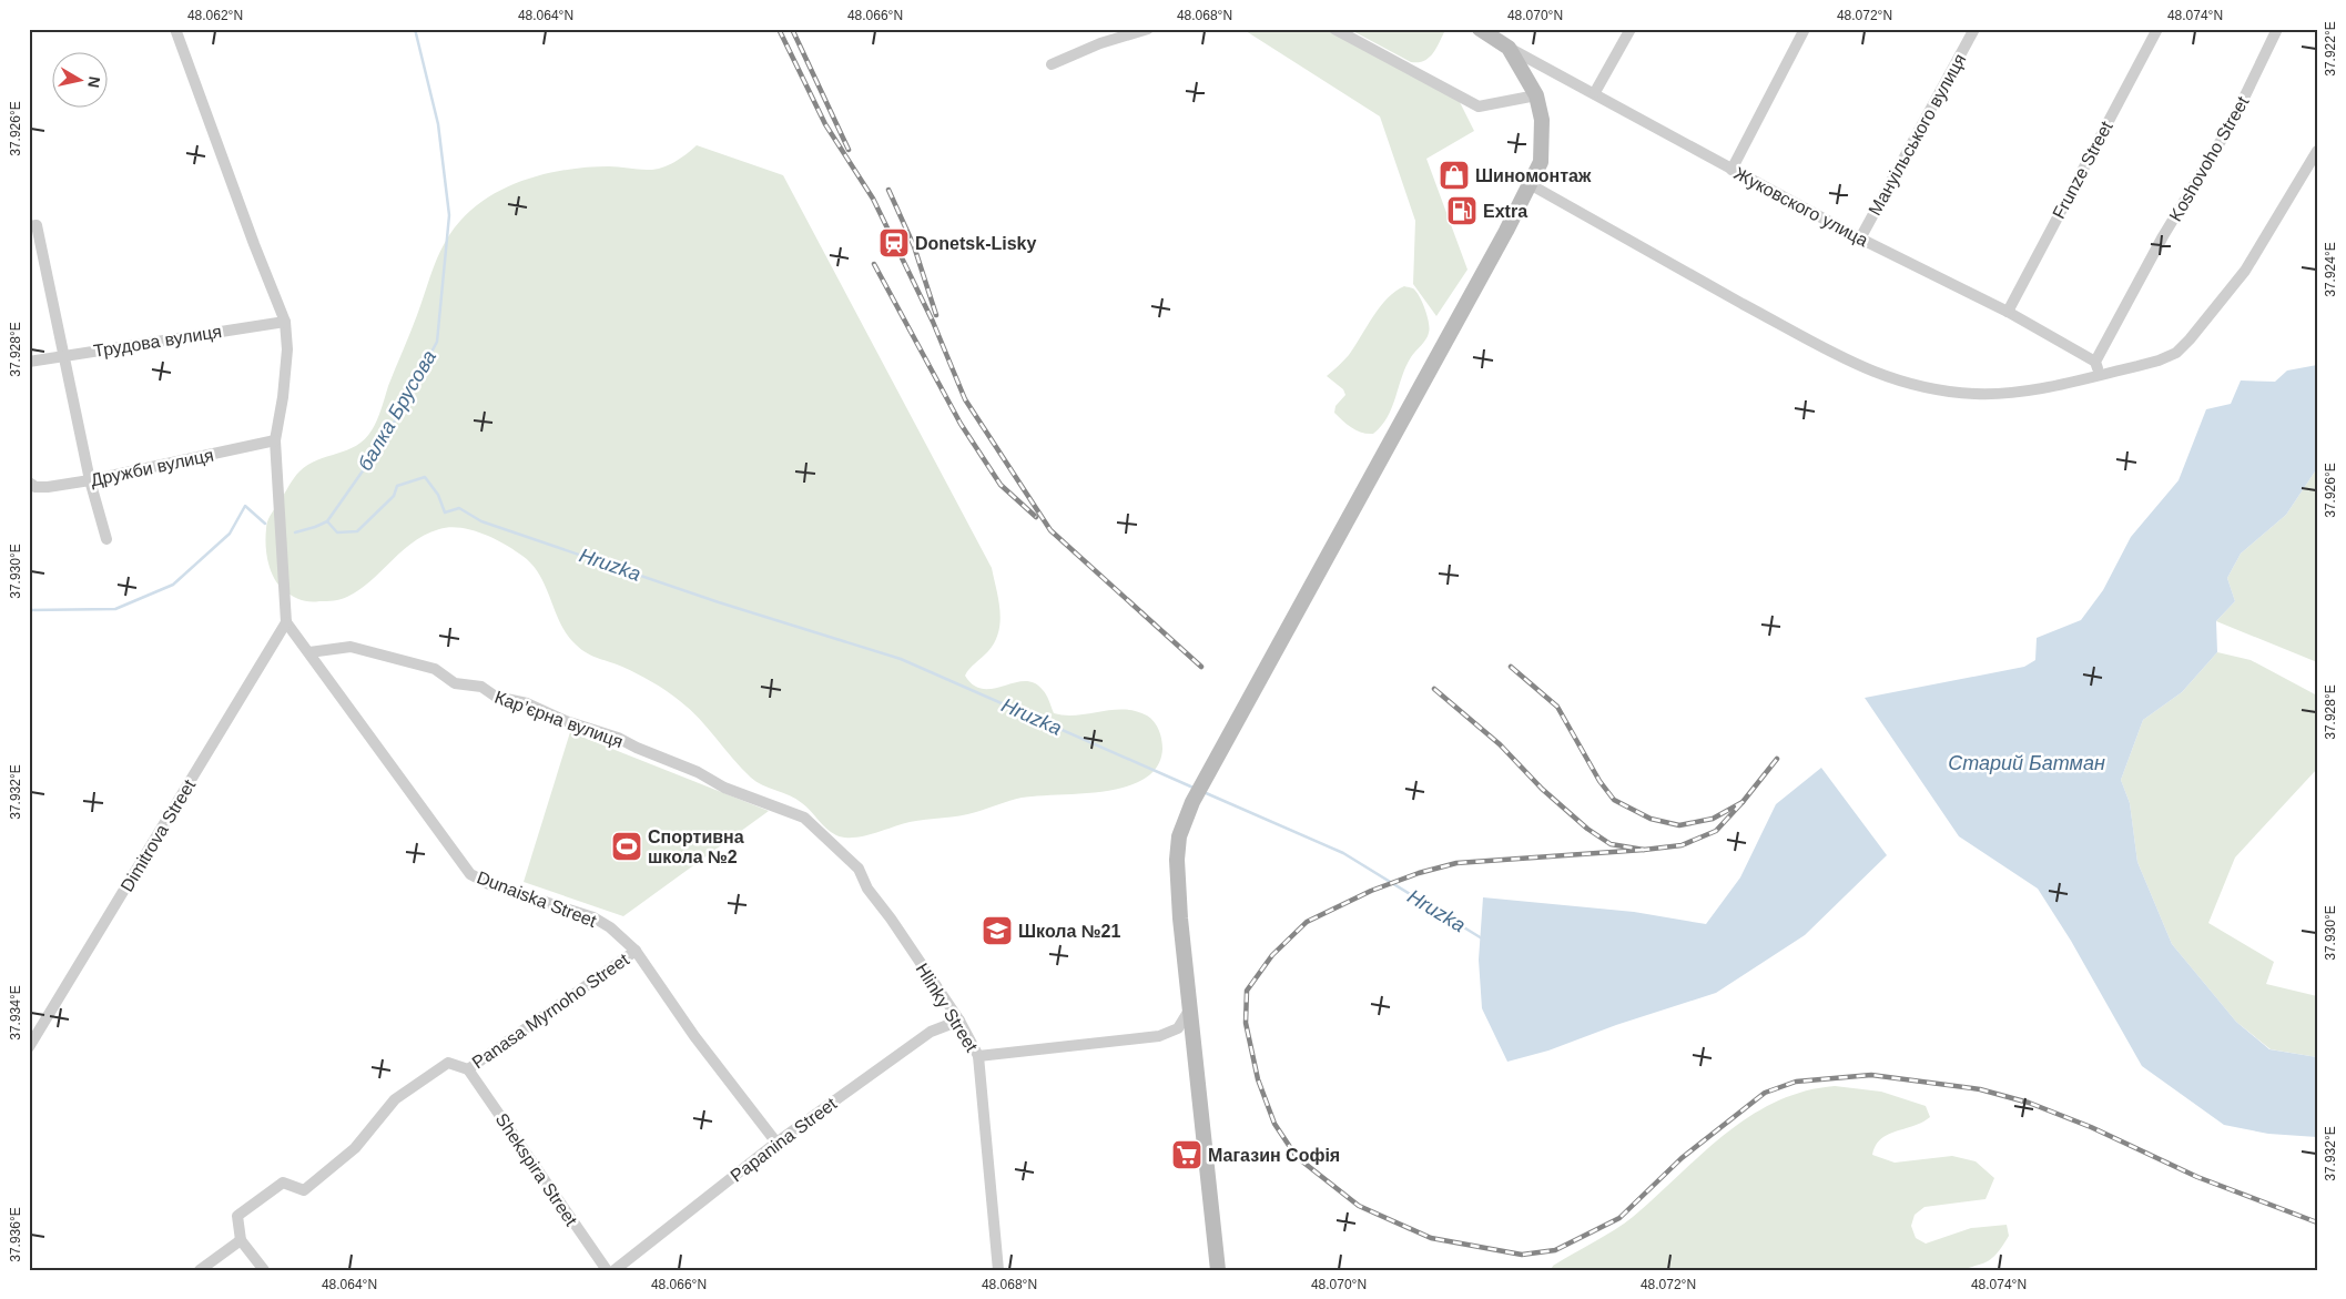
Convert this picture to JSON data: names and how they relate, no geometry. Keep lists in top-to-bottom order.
{
  "streets": {
    "street": [
      "Мануільського вулиця",
      "Koshovoho Street",
      "Frunze Street",
      "Жуковского улица",
      "Трудова вулиця",
      "Дружби вулиця",
      "Кар’єрна вулиця",
      "Dimitrova Street",
      "Dunaiska Street",
      "Hlinky Street",
      "Panasa Myrnoho Street",
      "Papanina Street",
      "Shekspira Street"
    ]
  },
  "crossings": [
    ["Мануільського вулиця", "Жуковского улица"],
    ["Koshovoho Street", "Жуковского улица"],
    ["Frunze Street", "Жуковского улица"],
    ["Кар’єрна вулиця", "Dunaiska Street"],
    ["Кар’єрна вулиця", "Hlinky Street"],
    ["Dimitrova Street", "Dunaiska Street"],
    ["Dunaiska Street", "Panasa Myrnoho Street"],
    ["Dunaiska Street", "Papanina Street"],
    ["Hlinky Street", "Papanina Street"],
    ["Panasa Myrnoho Street", "Shekspira Street"]
  ],
  "water": ["балка Брусова", "Hruzka", "Старий Батман"],
  "places": {
    "shop": ["Шиномонтаж"],
    "fuel station": ["Extra"],
    "station": ["Donetsk-Lisky"],
    "sports": ["Спортивна школа №2"],
    "school or university": ["Школа №21"],
    "supermarket": ["Магазин Софія"]
  },
  "north": "right",
  "coordinates": [
    "48.062°N",
    "48.064°N",
    "48.066°N",
    "48.068°N",
    "48.070°N",
    "48.072°N",
    "48.074°N",
    "37.922°E",
    "37.926°E",
    "37.924°E",
    "37.928°E",
    "37.930°E",
    "37.932°E",
    "37.934°E",
    "37.936°E"
  ]
}
